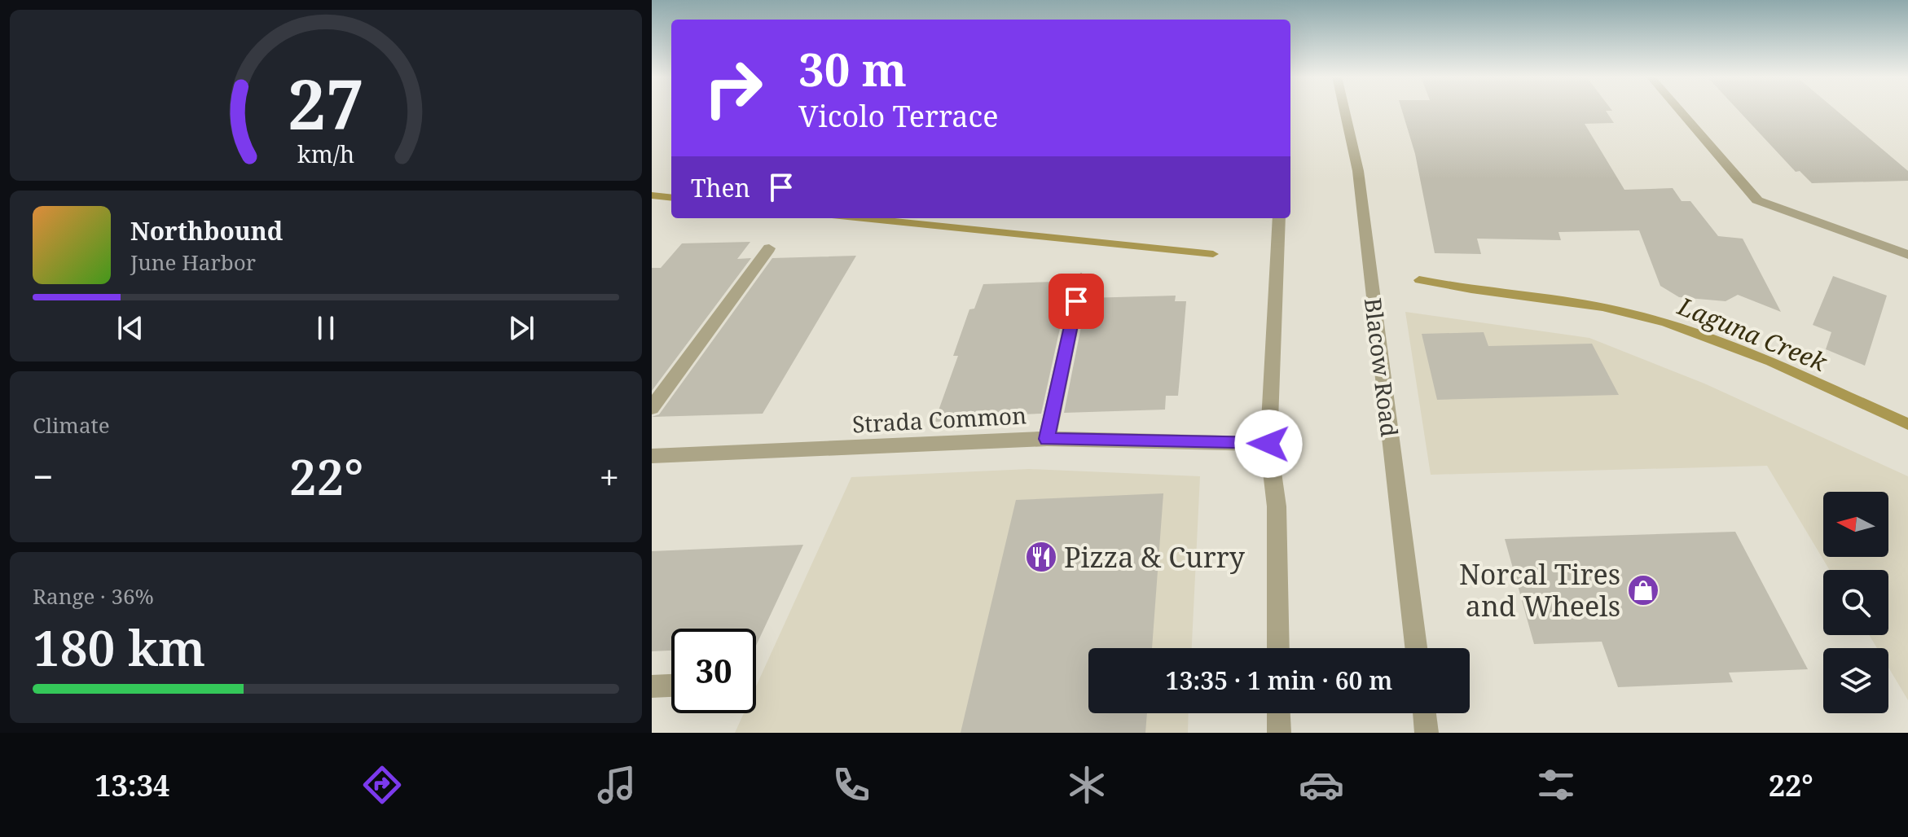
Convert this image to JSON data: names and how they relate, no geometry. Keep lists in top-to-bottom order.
{
  "streets": {
    "street": ["Blacow Road", "Strada Common"]
  },
  "water": ["Laguna Creek"],
  "places": {
    "restaurant": ["Pizza & Curry"],
    "shop": ["Norcal Tires and Wheels"]
  },
  "north": "left",
  "page": {
    "turn": ["30 m", "Vicolo Terrace"],
    "then": "Then",
    "song": ["Northbound", "June Harbor"],
    "tile": [
      "Climate",
      ["Range · 36%", "180 km"]
    ],
    "heat": ["−", "22°", "+"],
    "limit": "30",
    "trip": "13:35 · 1 min · 60 m",
    "tabs": ["13:34", "22°"],
    "gauge": ["27", "km/h"]
  }
}
